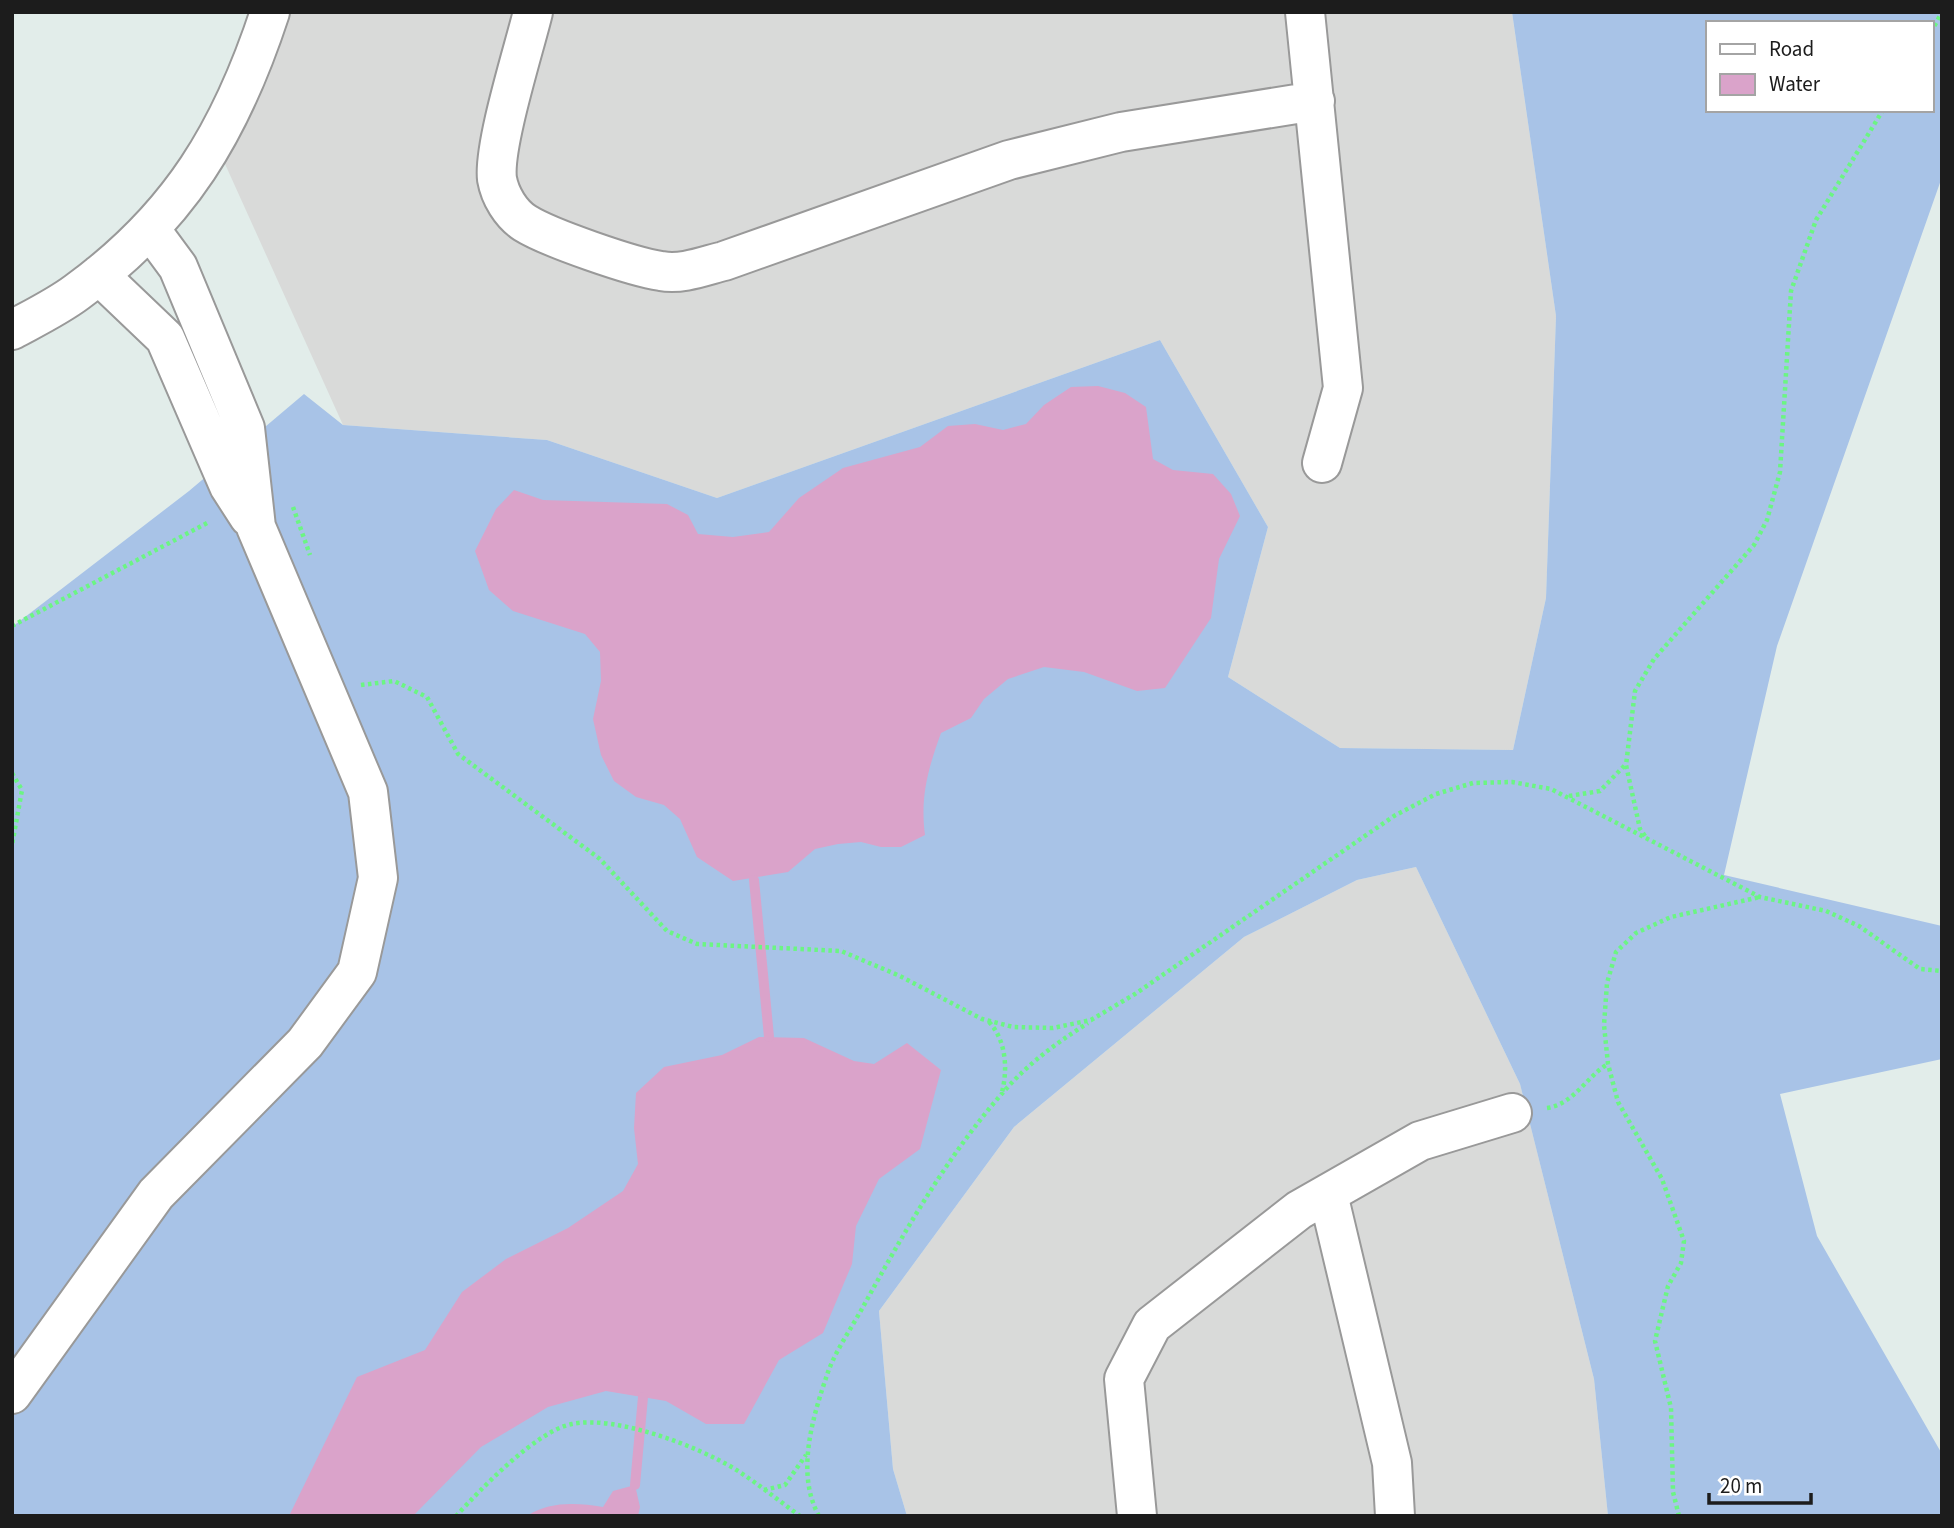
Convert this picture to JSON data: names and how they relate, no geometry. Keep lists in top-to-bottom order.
{
  "legend": ["Road", "Water"],
  "scale_bar": "20 m"
}
